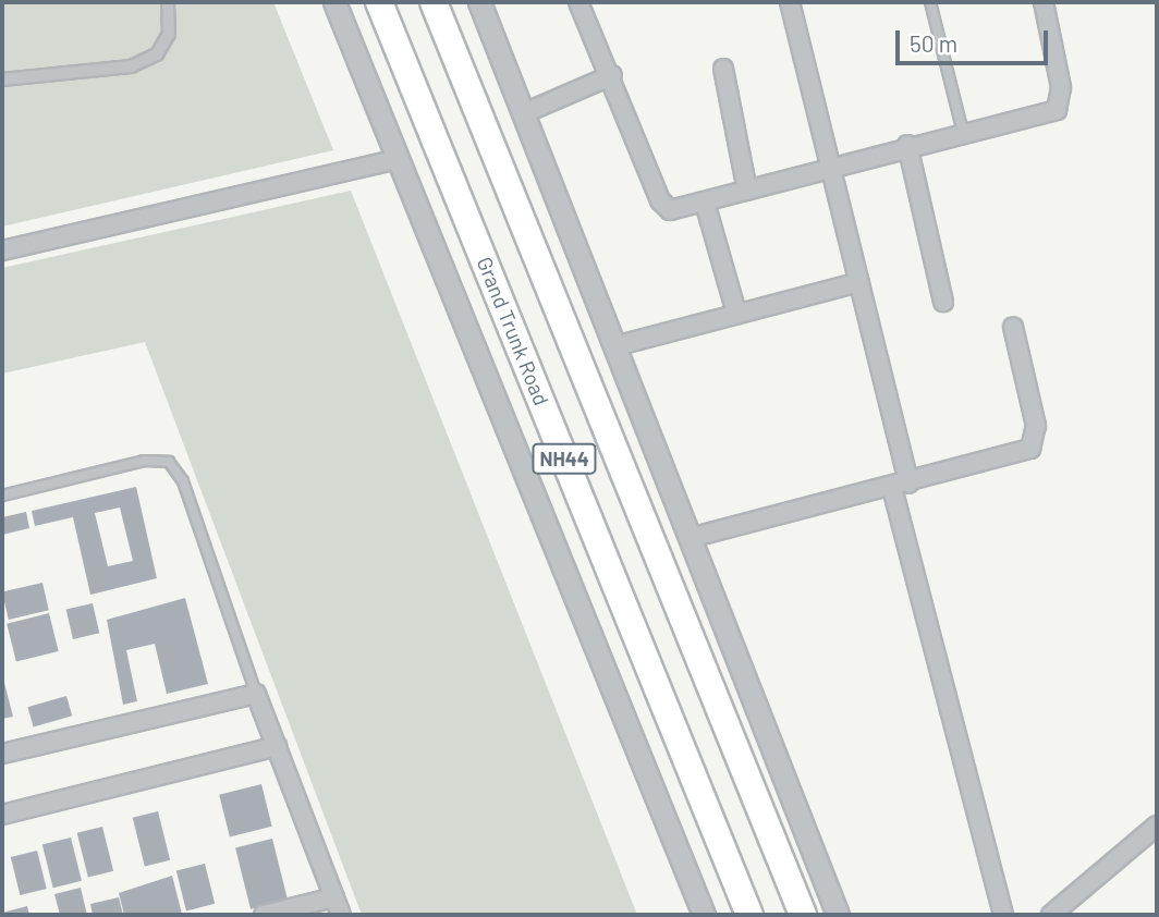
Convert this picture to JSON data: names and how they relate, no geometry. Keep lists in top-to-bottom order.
{
  "streets": {
    "highway": ["Grand Trunk Road", "NH44"]
  },
  "scale_bar": "50 m"
}
